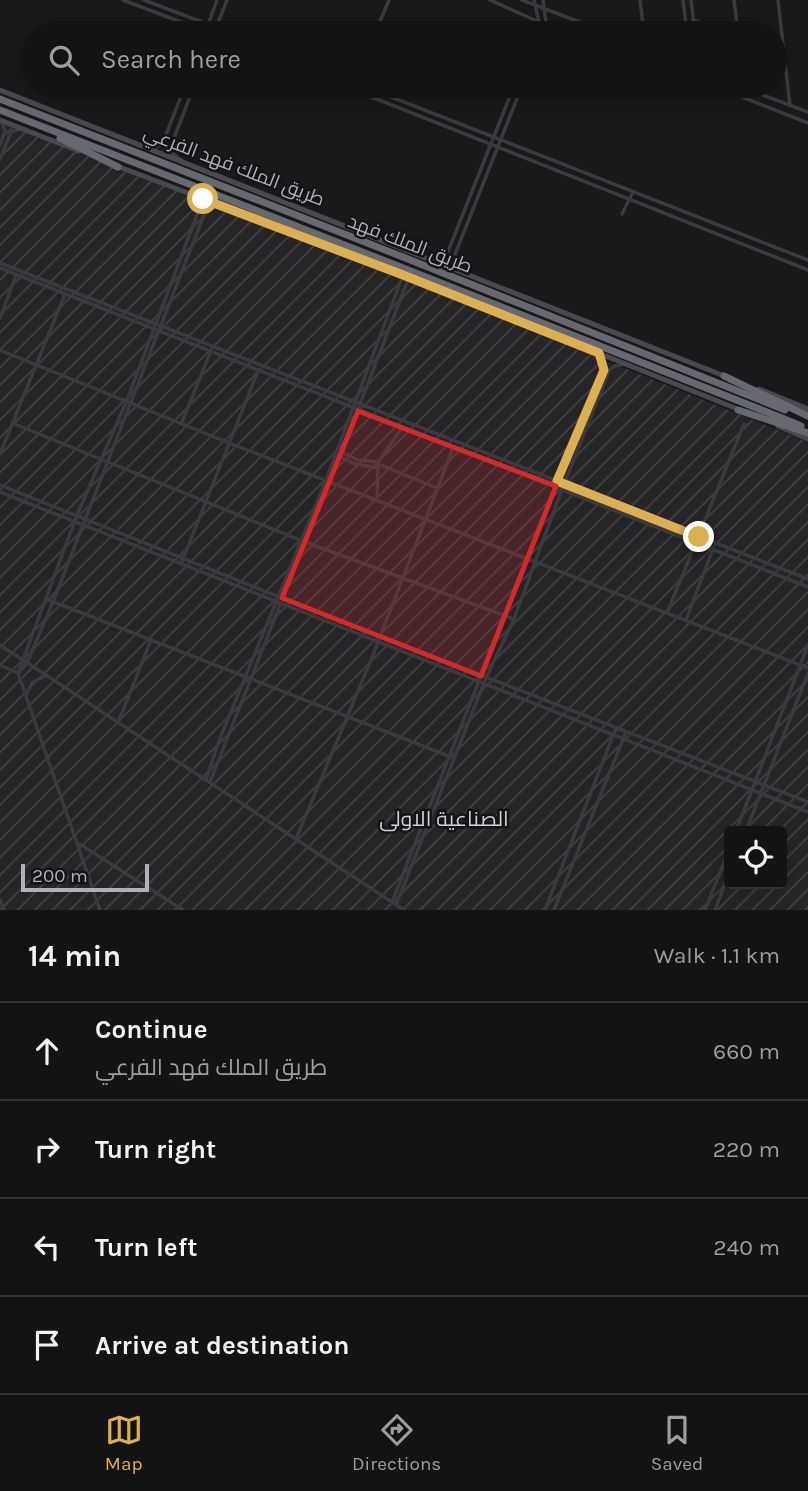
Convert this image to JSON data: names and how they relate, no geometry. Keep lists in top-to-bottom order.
{
  "streets": {
    "highway": ["طريق الملك فهد"],
    "main road": ["طريق الملك فهد الفرعي"]
  },
  "districts": ["الصناعية الاولى"],
  "scale_bar": "200 m",
  "page": {
    "search": "Search here",
    "scale": "200 m",
    "heading": ["14 min", "Walk · 1.1 km"],
    "list": [
      ["Continue", "طريق الملك فهد الفرعي", "660 m"],
      ["Turn right", "220 m"],
      ["Turn left", "240 m"],
      "Arrive at destination"
    ],
    "nav": ["Map", "Directions", "Saved"]
  }
}
